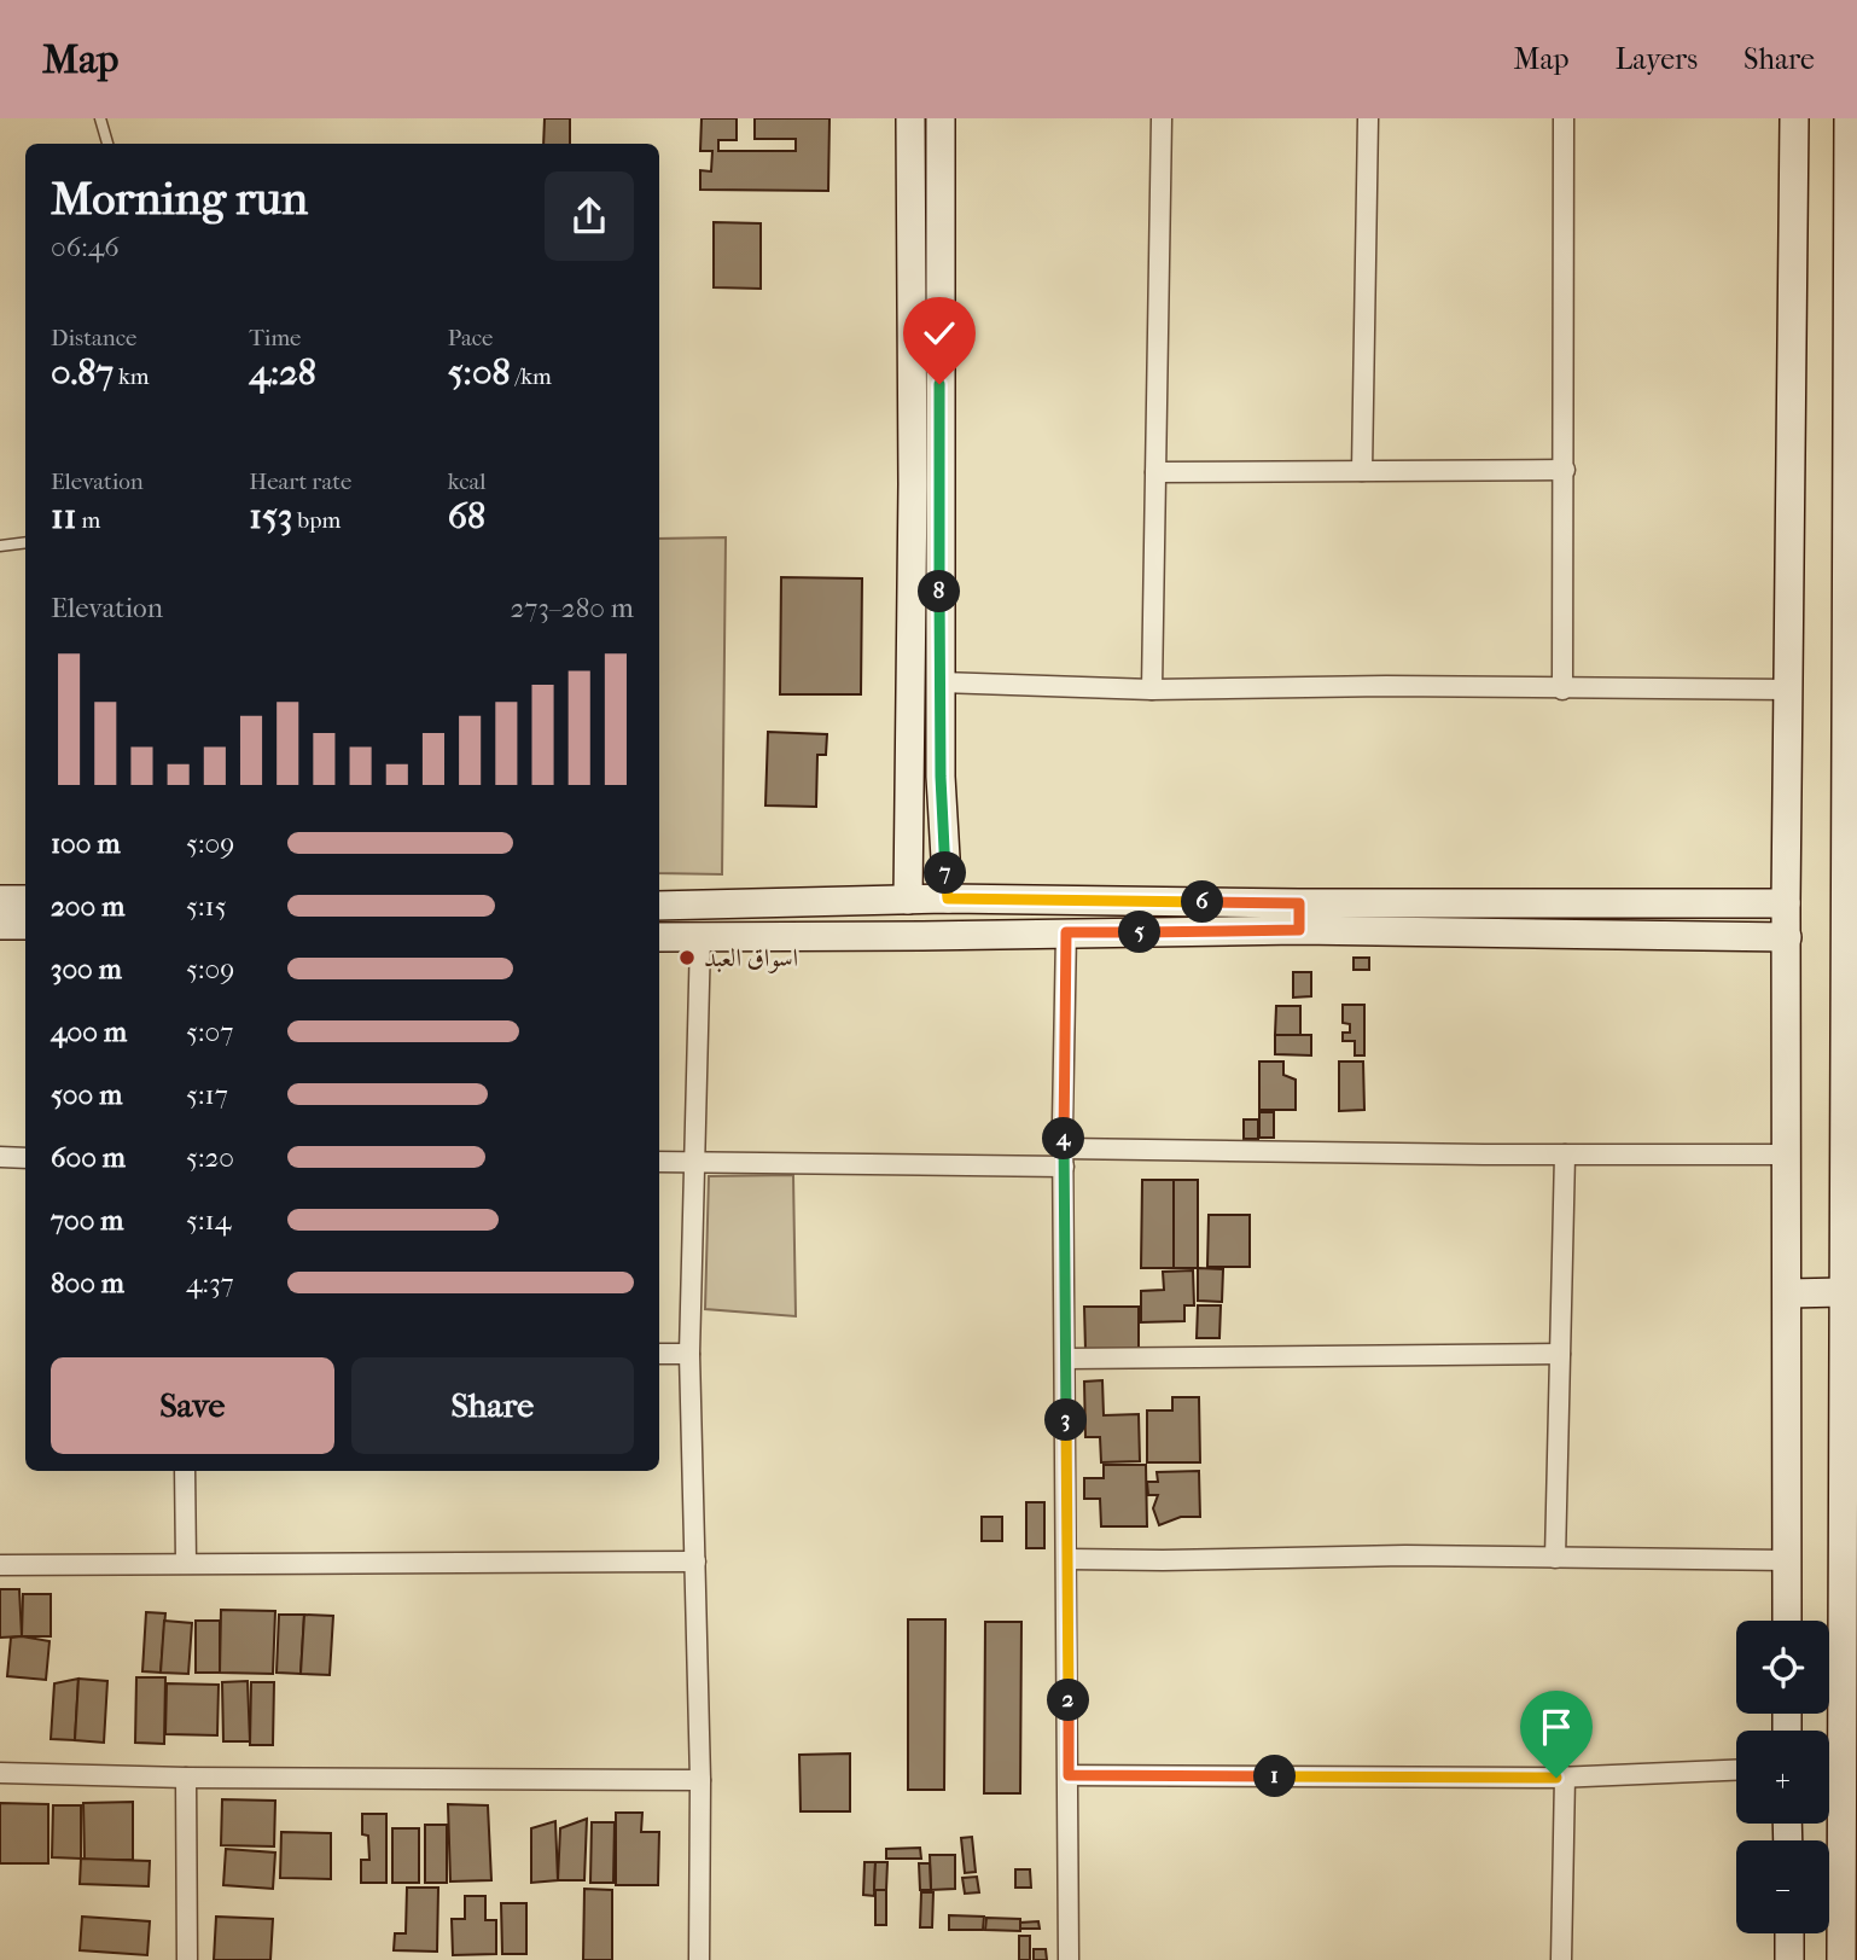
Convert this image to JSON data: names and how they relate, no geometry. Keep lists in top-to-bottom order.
{
  "places": ["اسواق العبد"],
  "page": {
    "header": "Map",
    "nav": ["Map", "Layers", "Share"],
    "heading": ["Morning run", "06:46"],
    "stats": [
      ["Distance", "0.87 km"],
      ["Time", "4:28"],
      ["Pace", "5:08 /km"],
      ["Elevation", "11 m"],
      ["Heart rate", "153 bpm"],
      ["kcal", "68"]
    ],
    "pins": [
      "8",
      "7",
      "6",
      "5",
      "4",
      "3",
      "2",
      "1"
    ],
    "chart": ["Elevation", "273–280 m"],
    "list": [
      {
        "name": "100 m",
        "note": "5:09"
      },
      {
        "name": "200 m",
        "note": "5:15"
      },
      {
        "name": "300 m",
        "note": "5:09"
      },
      {
        "name": "400 m",
        "note": "5:07"
      },
      {
        "name": "500 m",
        "note": "5:17"
      },
      {
        "name": "600 m",
        "note": "5:20"
      },
      {
        "name": "700 m",
        "note": "5:14"
      },
      {
        "name": "800 m",
        "note": "4:37"
      }
    ],
    "buttons": ["Save", "Share"],
    "map_buttons": ["+", "−"]
  }
}
